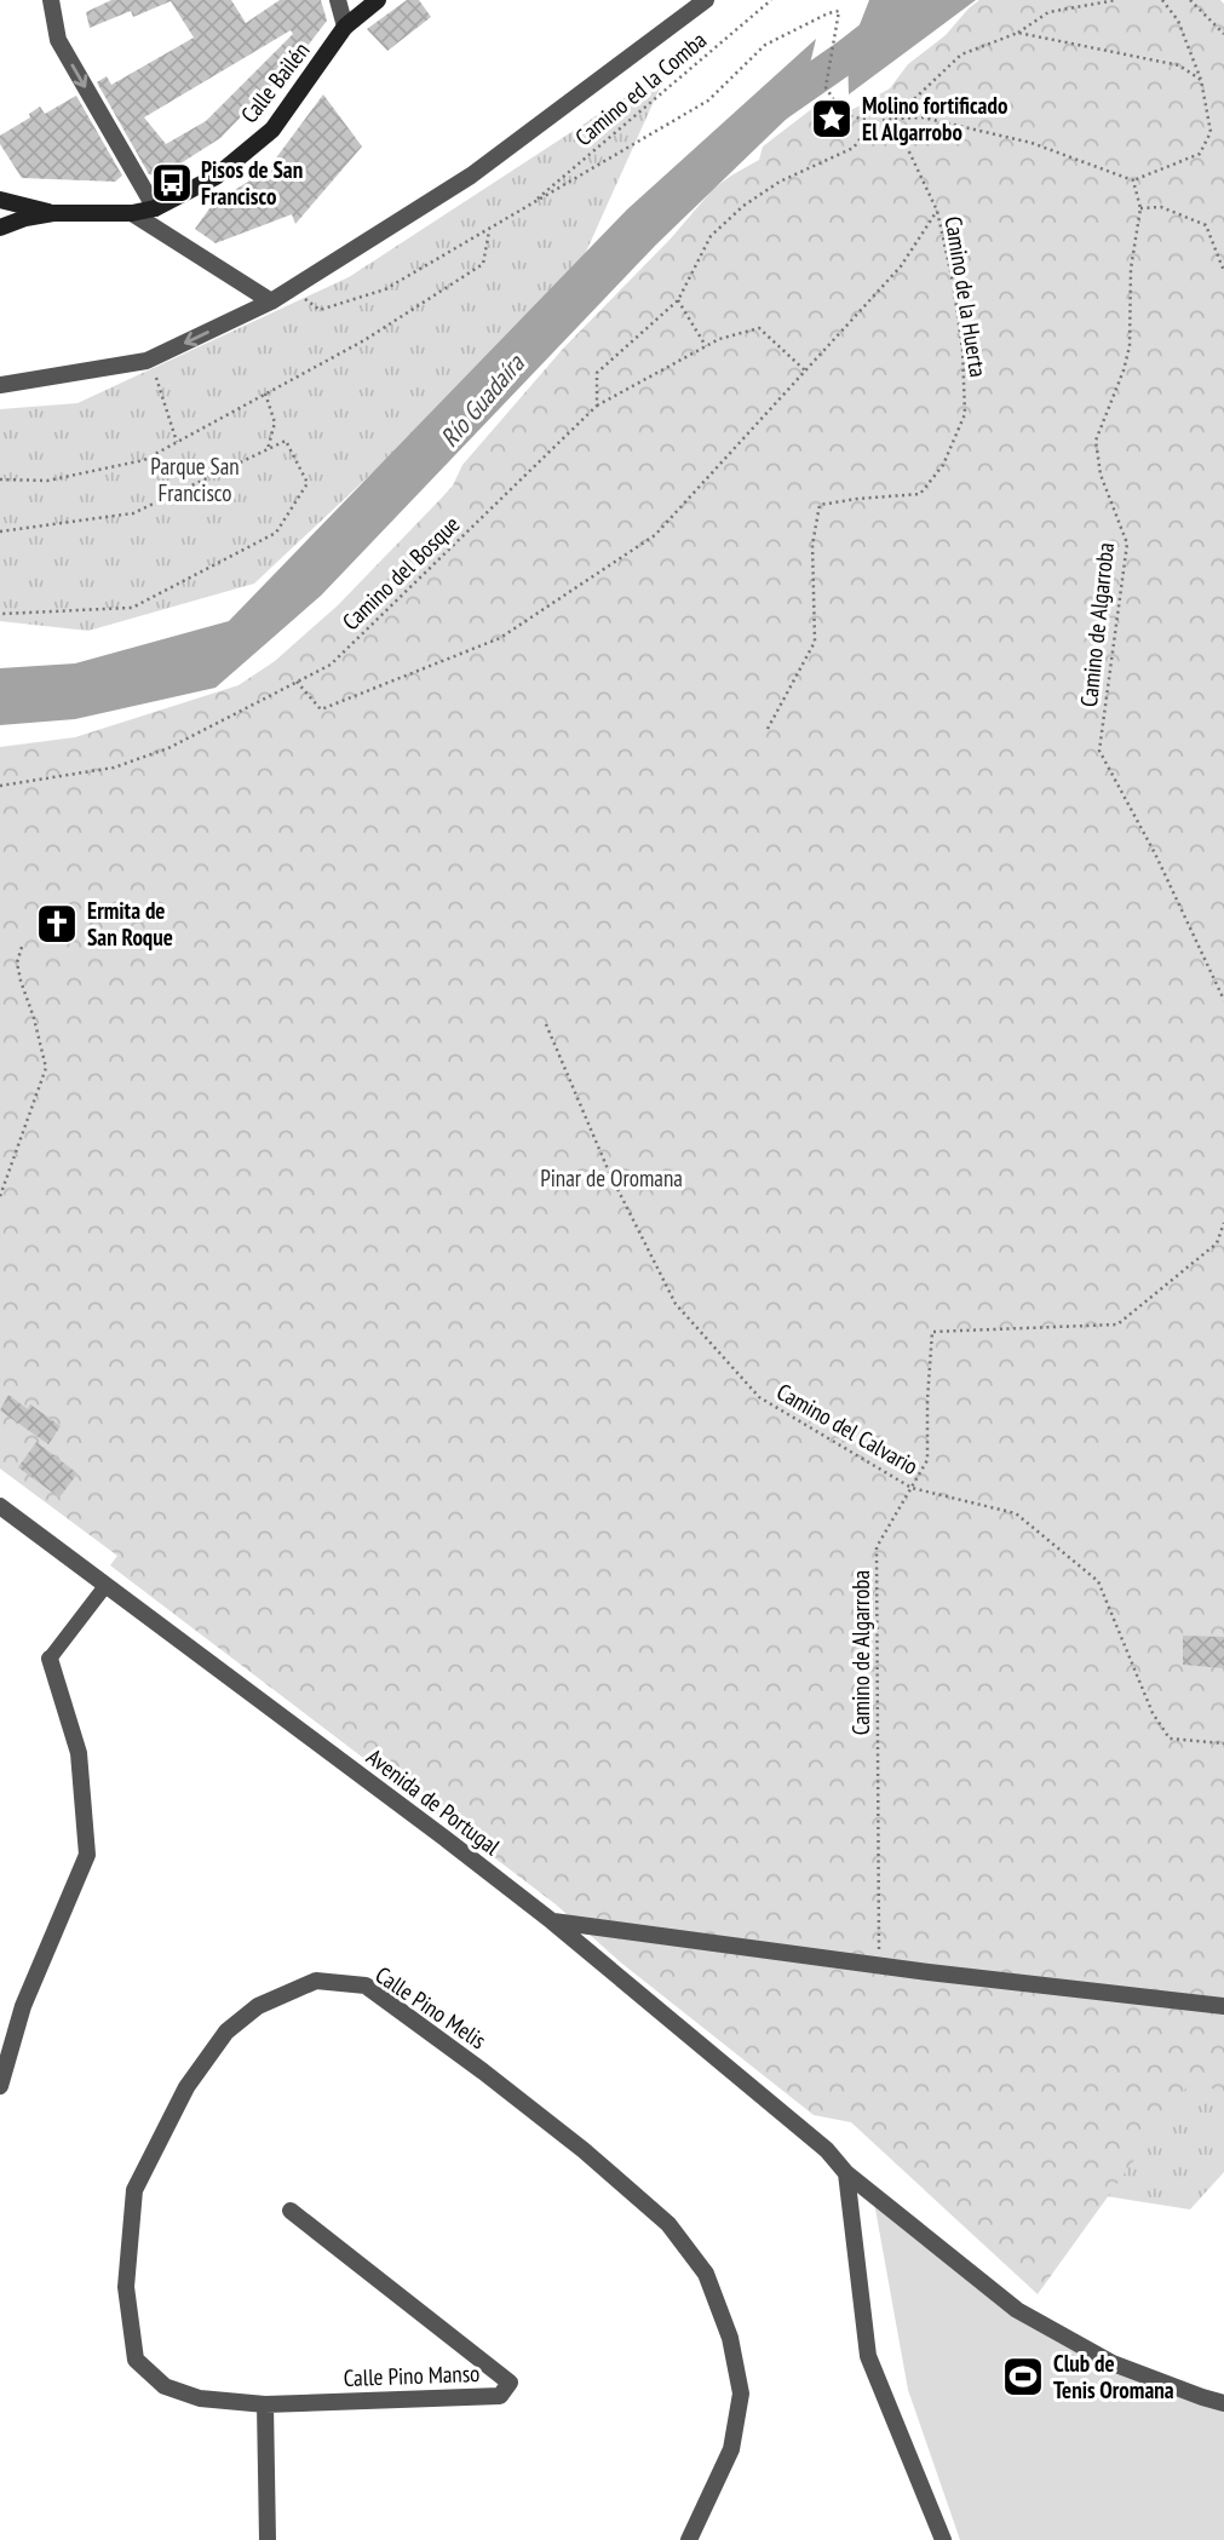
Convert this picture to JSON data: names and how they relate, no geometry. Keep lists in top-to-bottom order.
{
  "streets": {
    "main road": ["Calle Bailén"],
    "street": ["Avenida de Portugal", "Calle Pino Melis", "Calle Pino Manso"],
    "path": [
      "Camino ed la Comba",
      "Camino de la Huerta",
      "Camino del Bosque",
      "Camino de Algarroba",
      "Camino del Calvario"
    ]
  },
  "crossings": [
    ["Camino de Algarroba", "Camino del Calvario"],
    ["Calle Pino Melis", "Calle Pino Manso"]
  ],
  "water": ["Río Guadaíra"],
  "parks": ["Parque San Francisco", "Pinar de Oromana"],
  "places": {
    "place": ["Molino fortificado El Algarrobo"],
    "bus stop": ["Pisos de San Francisco"],
    "church": ["Ermita de San Roque"],
    "sports": ["Club de Tenis Oromana"]
  }
}
